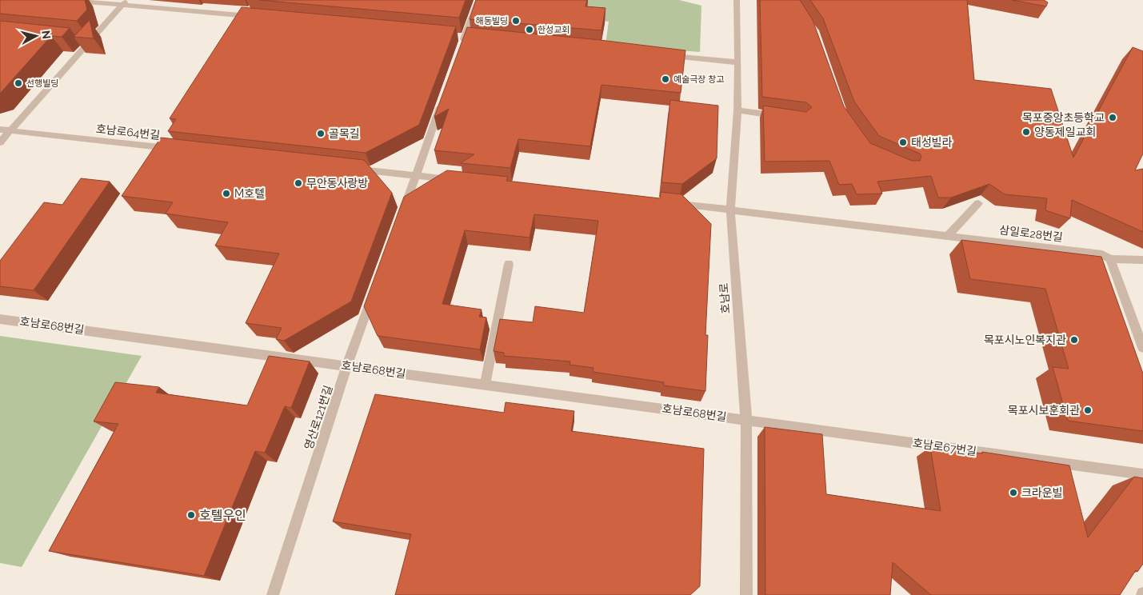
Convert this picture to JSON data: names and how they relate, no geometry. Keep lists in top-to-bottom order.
{
  "streets": {
    "street": [
      "호남로64번길",
      "삼일로28번길",
      "호남로",
      "호남로68번길",
      "영산로121번길",
      "호남로67번길"
    ]
  },
  "crossings": [
    ["삼일로28번길", "호남로"],
    ["호남로", "호남로68번길"],
    ["호남로", "호남로67번길"],
    ["호남로68번길", "영산로121번길"],
    ["호남로68번길", "호남로67번길"]
  ],
  "places": [
    "해동빌딩",
    "한성교회",
    "예술극장 창고",
    "선행빌딩",
    "목포중앙초등학교",
    "양동제일교회",
    "골목길",
    "태성빌라",
    "무안동사랑방",
    "M호텔",
    "목포시노인복지관",
    "목포시보훈회관",
    "크라운빌",
    "호텔우인"
  ],
  "north": "right"
}
